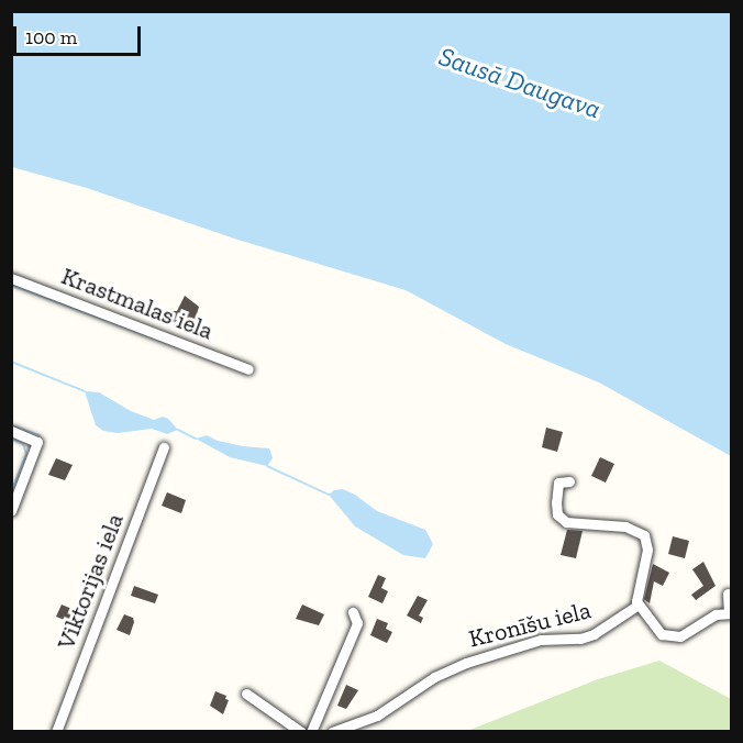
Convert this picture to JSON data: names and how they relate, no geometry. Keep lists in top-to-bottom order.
{
  "streets": {
    "street": ["Krastmalas iela", "Viktorijas iela", "Kronīšu iela"]
  },
  "water": ["Sausā Daugava"],
  "scale_bar": "100 m"
}
